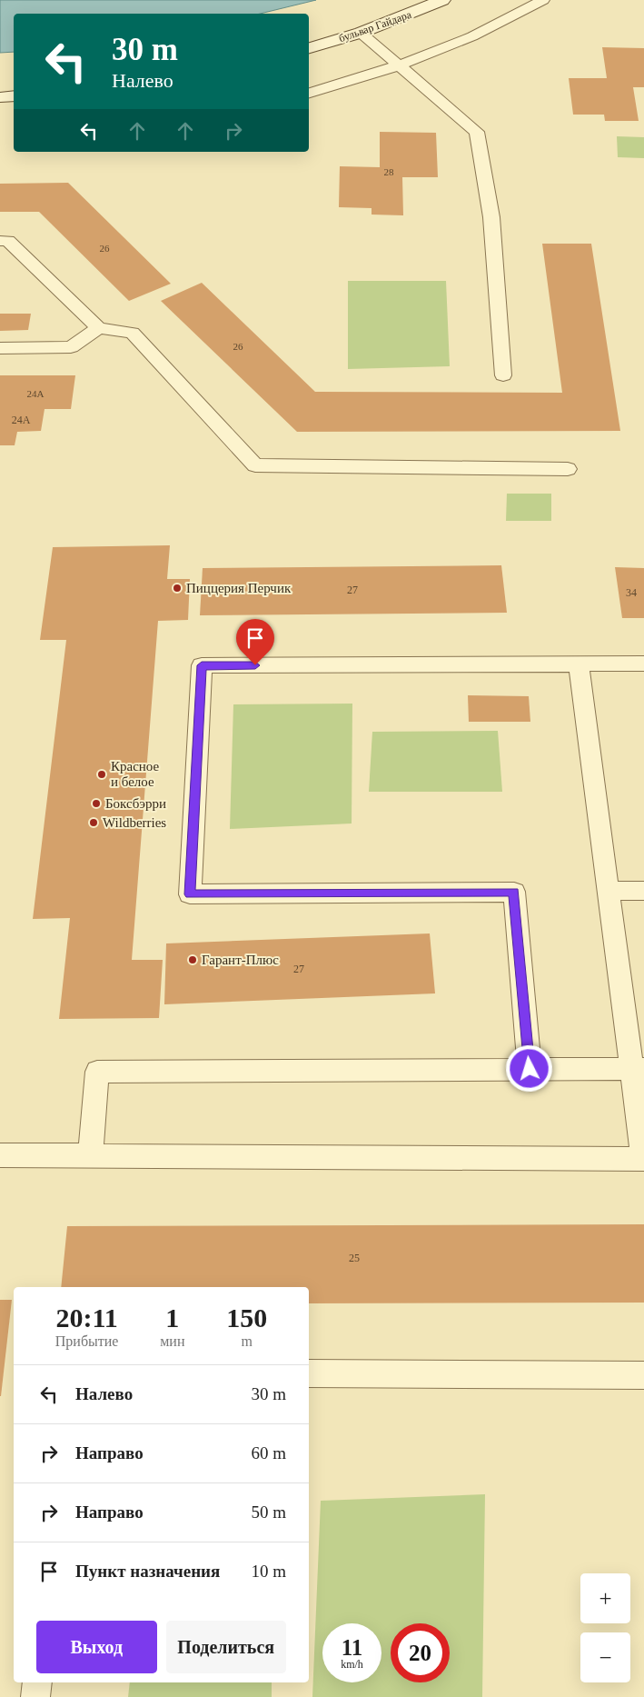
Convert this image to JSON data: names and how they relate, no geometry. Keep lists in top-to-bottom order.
{
  "streets": {
    "street": ["бульвар Гайдара"]
  },
  "places": [
    "Пиццерия Перчик",
    "Красное и белое",
    "Боксбэрри",
    "Wildberries",
    "Гарант-Плюс"
  ],
  "house_numbers": [
    "28",
    "26",
    "26",
    "24А",
    "24А",
    "27",
    "34",
    "27",
    "25"
  ],
  "page": {
    "turn": ["30 m", "Налево"],
    "eta": [
      "20:11",
      "Прибытие",
      "1",
      "мин",
      "150",
      "m"
    ],
    "list": [
      {
        "name": "Налево",
        "value": "30 m"
      },
      {
        "name": "Направо",
        "value": "60 m"
      },
      {
        "name": "Направо",
        "value": "50 m"
      },
      {
        "name": "Пункт назначения",
        "value": "10 m"
      }
    ],
    "map_buttons": ["+", "−"],
    "buttons": ["Выход", "Поделиться"],
    "speed": "11 km/h",
    "limit": "20"
  }
}
